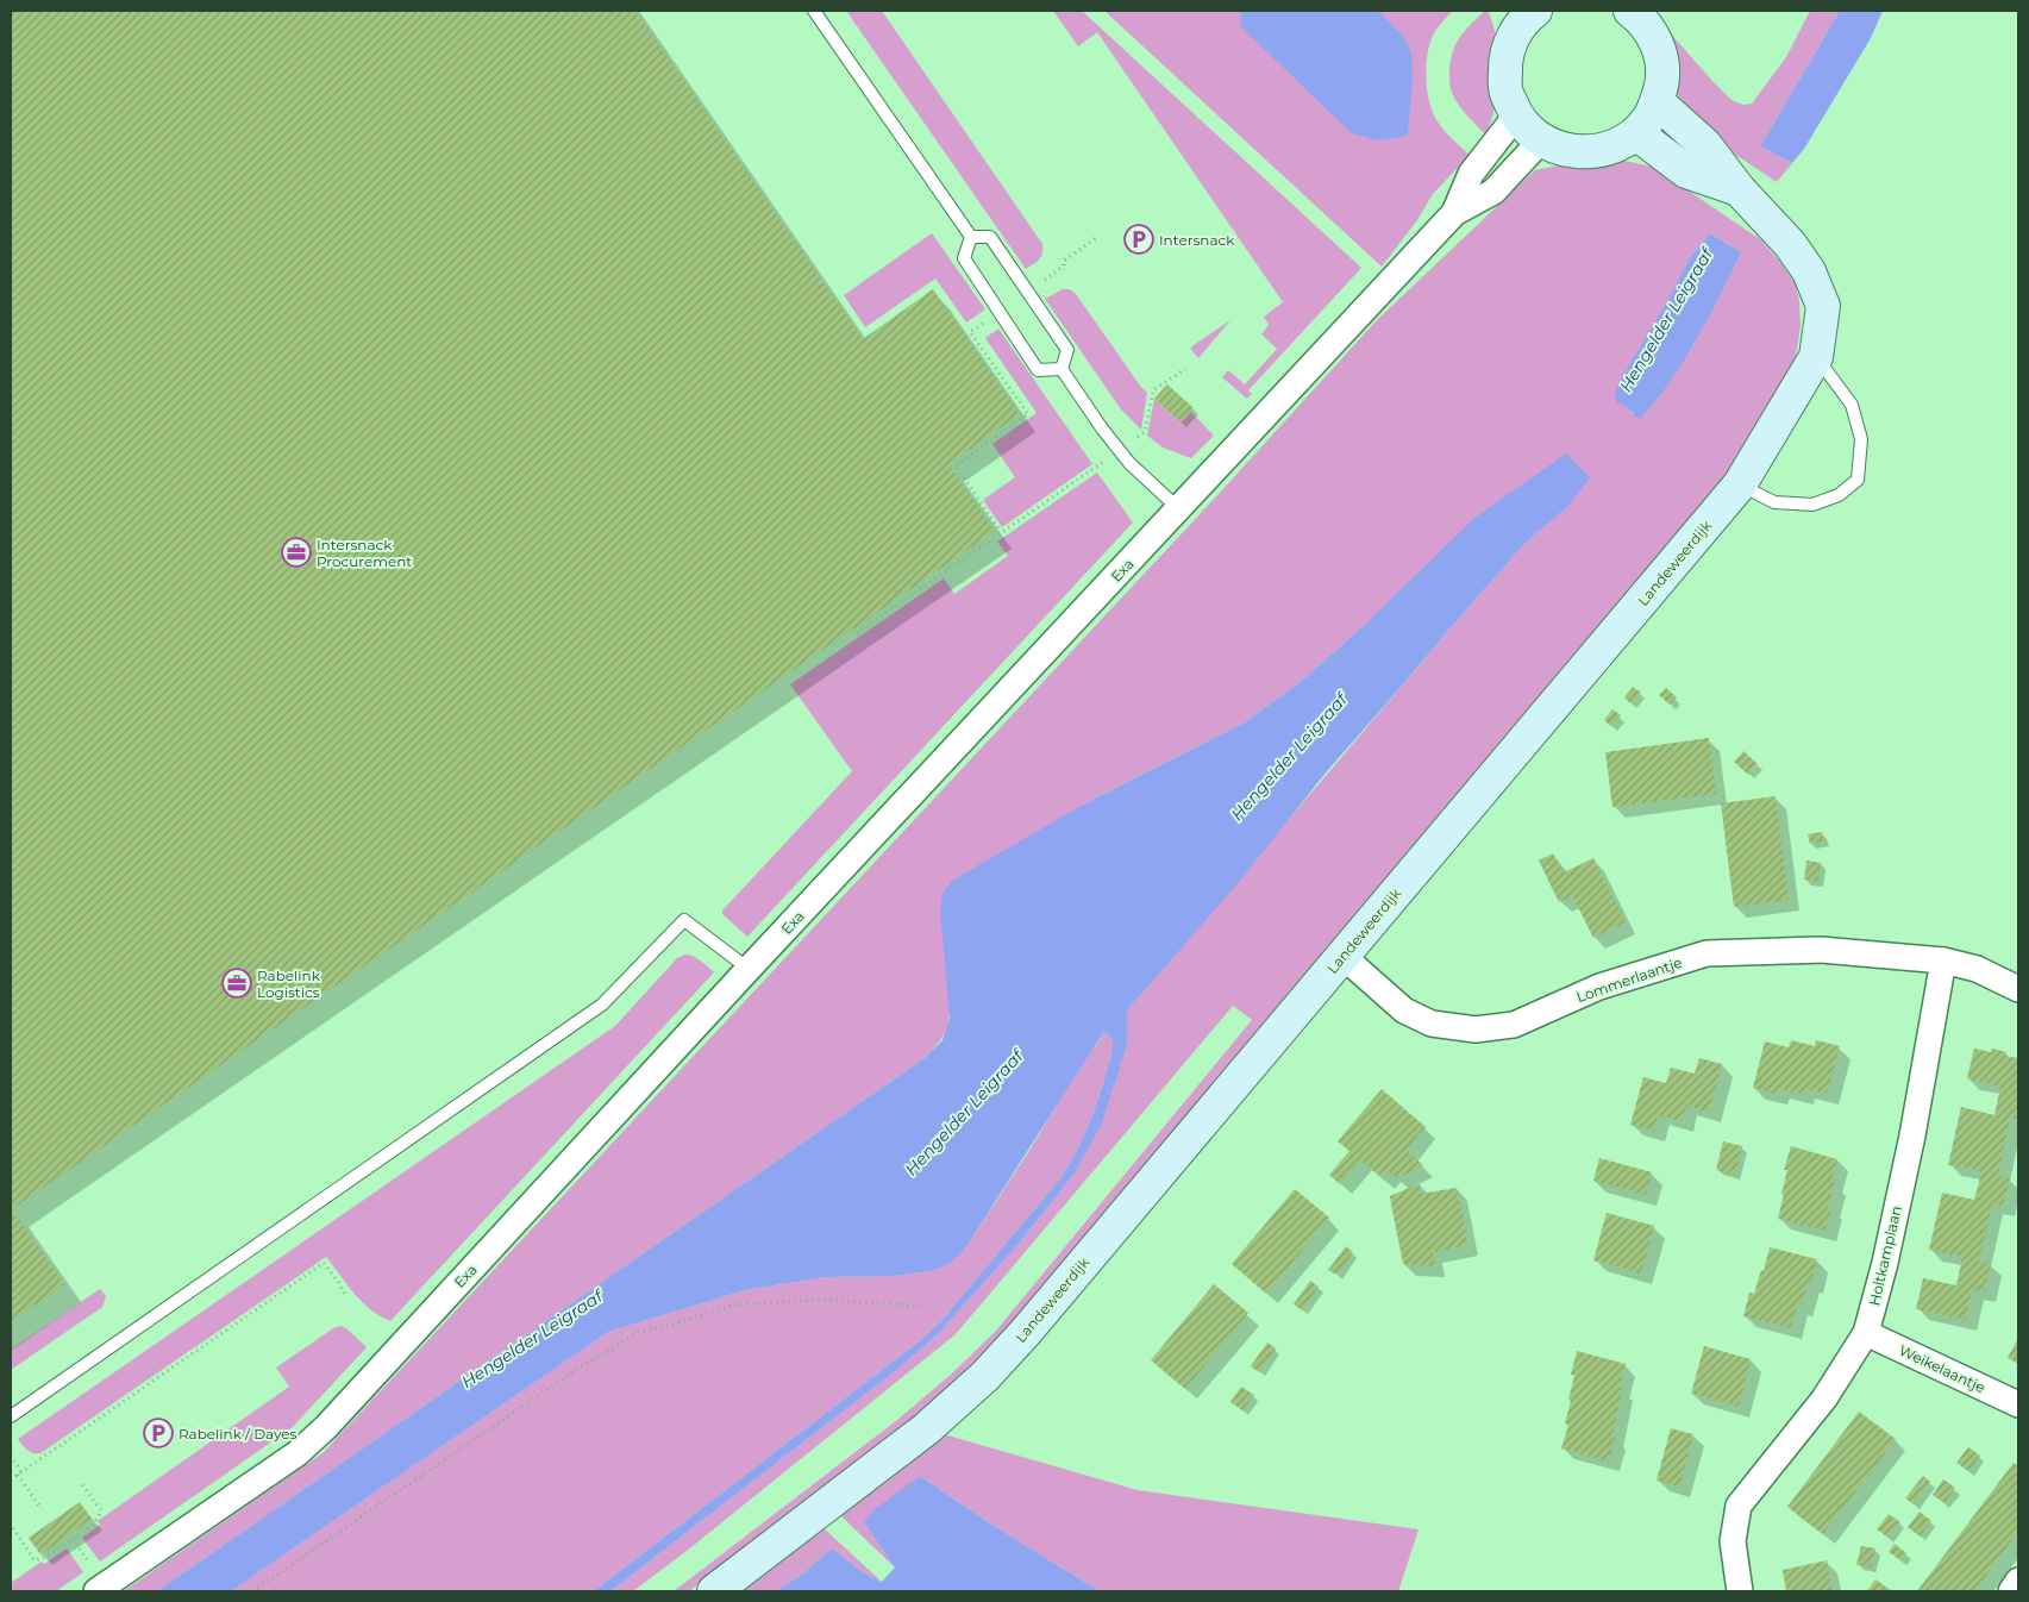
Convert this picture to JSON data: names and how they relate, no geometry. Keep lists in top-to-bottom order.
{
  "streets": {
    "street": [
      "Landeweerdijk",
      "Exa",
      "Lommerlaantje",
      "Holtkamplaan",
      "Weikelaantje"
    ]
  },
  "crossings": [
    ["Landeweerdijk", "Lommerlaantje"],
    ["Lommerlaantje", "Holtkamplaan"],
    ["Holtkamplaan", "Weikelaantje"]
  ],
  "water": ["Hengelder Leigraaf"],
  "places": {
    "parking": ["Intersnack", "Rabelink / Dayes"],
    "office": ["Intersnack Procurement", "Rabelink Logistics"]
  }
}
